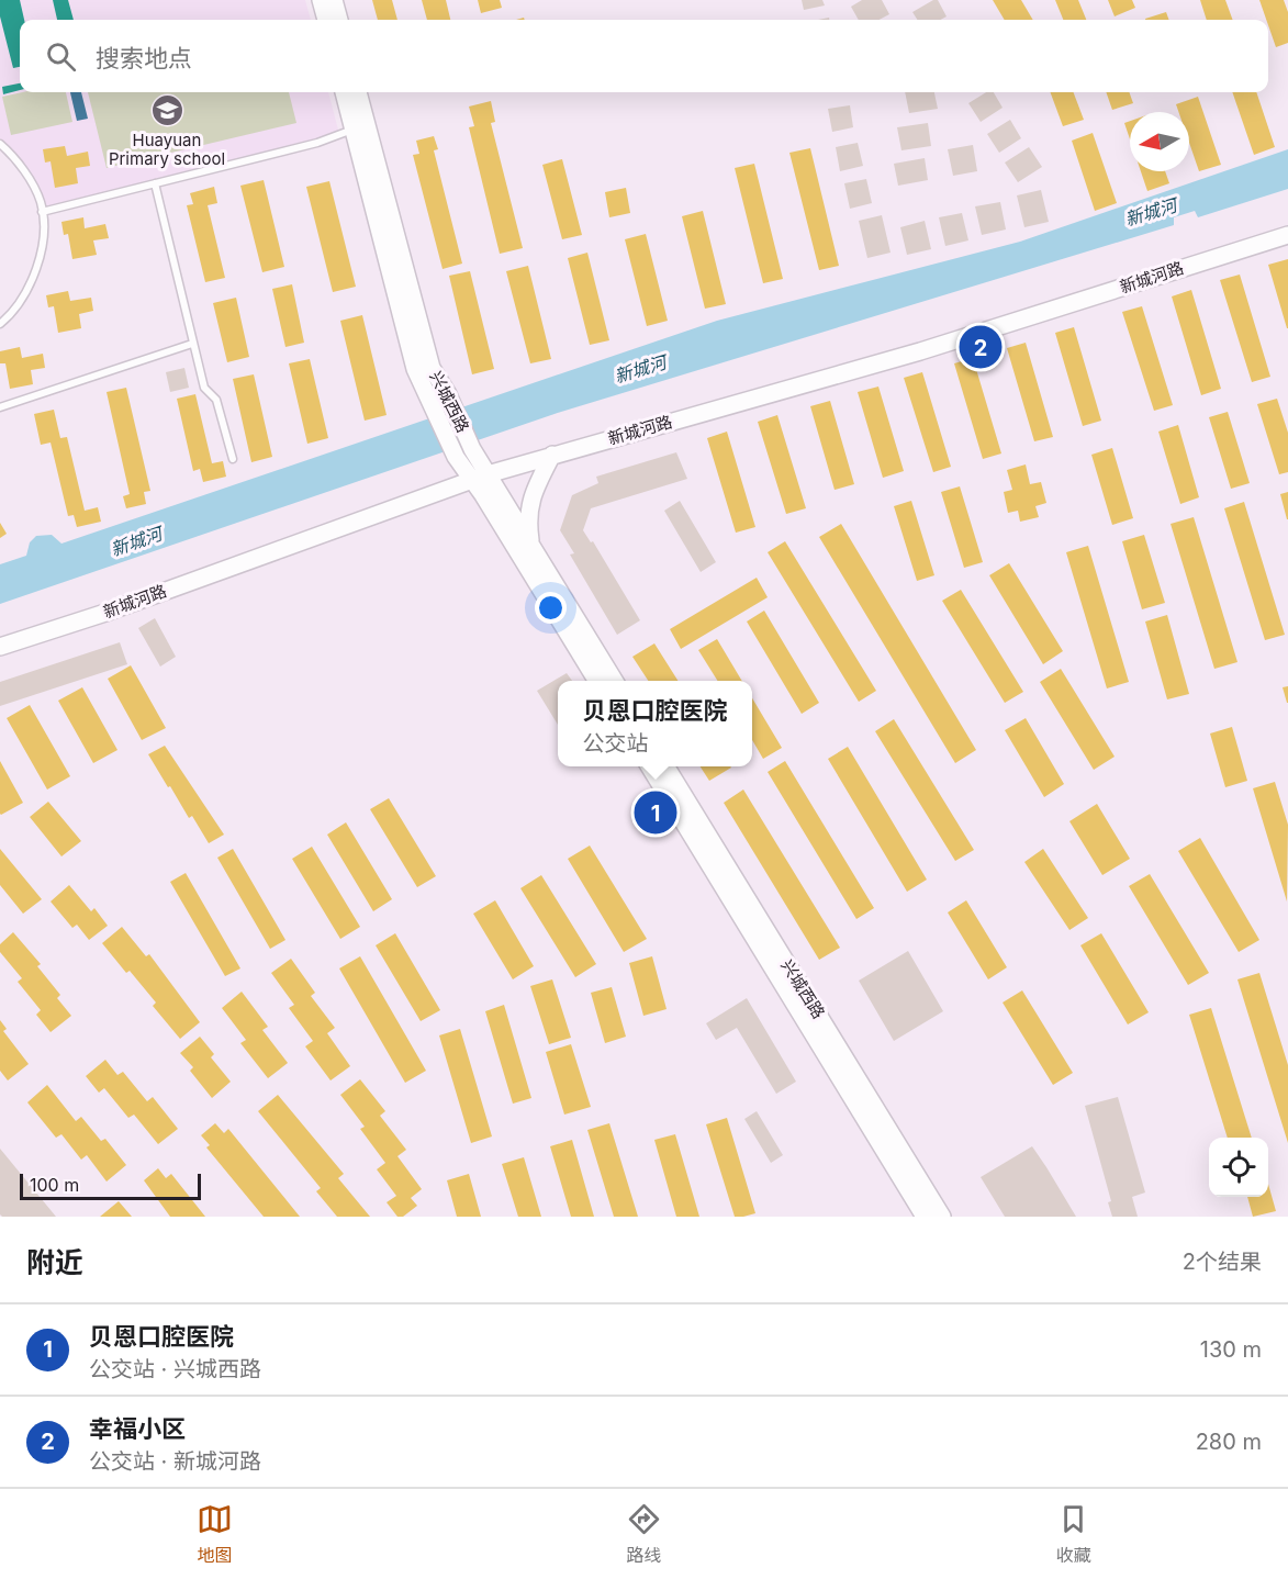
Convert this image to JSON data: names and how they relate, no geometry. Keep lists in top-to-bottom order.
{
  "streets": {
    "street": ["新城河路", "兴城西路"]
  },
  "crossings": [
    ["新城河路", "兴城西路"]
  ],
  "water": ["新城河"],
  "places": {
    "school or university": ["Huayuan Primary school"]
  },
  "scale_bar": "100 m",
  "north": "left",
  "page": {
    "search": "搜索地点",
    "pins": ["2", "1"],
    "popup": ["贝恩口腔医院", "公交站"],
    "scale": "100 m",
    "heading": ["附近", "2个结果"],
    "list": [
      {
        "mark": "1",
        "name": "贝恩口腔医院",
        "note": "公交站 · 兴城西路",
        "value": "130 m"
      },
      {
        "mark": "2",
        "name": "幸福小区",
        "note": "公交站 · 新城河路",
        "value": "280 m"
      }
    ],
    "nav": ["地图", "路线", "收藏"]
  }
}
